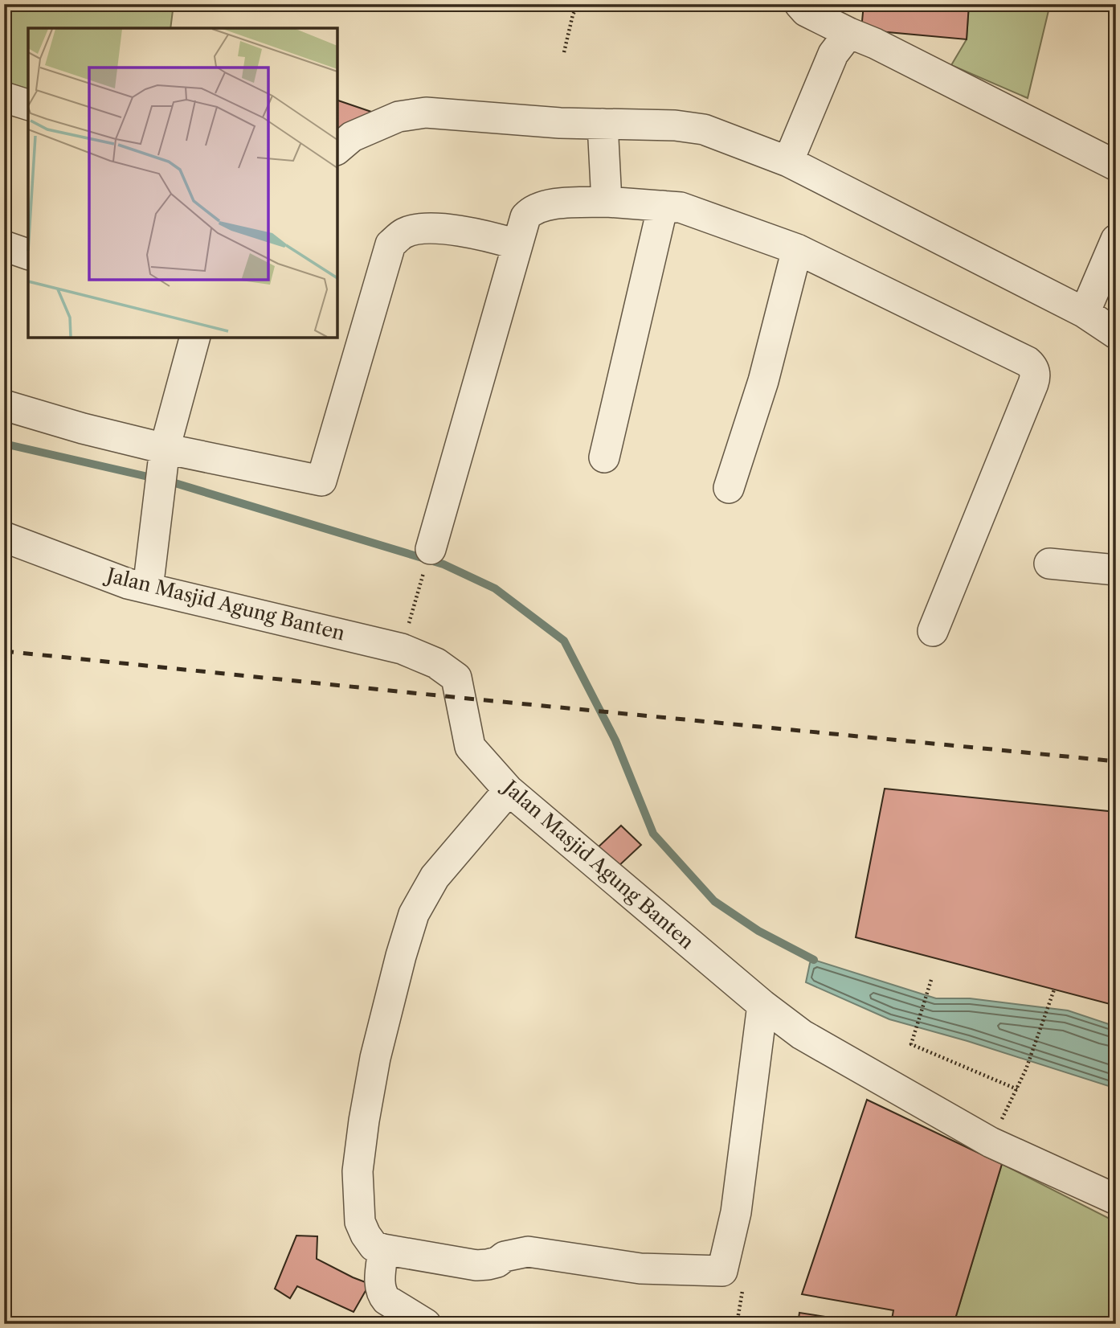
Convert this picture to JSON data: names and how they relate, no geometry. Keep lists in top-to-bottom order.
{
  "streets": {
    "street": ["Jalan Masjid Agung Banten"]
  }
}
